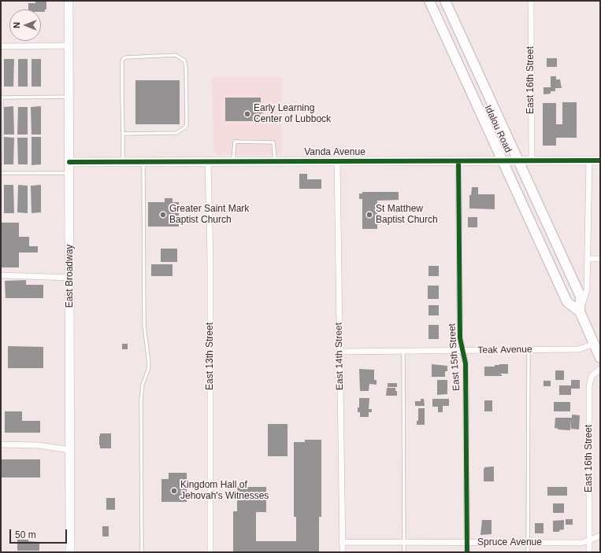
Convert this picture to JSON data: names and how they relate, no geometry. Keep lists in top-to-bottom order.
{
  "streets": {
    "main road": ["Idalou Road", "Vanda Avenue", "East Broadway"],
    "street": [
      "East 16th Street",
      "Teak Avenue",
      "East 13th Street",
      "East 14th Street",
      "East 15th Street",
      "Spruce Avenue"
    ]
  },
  "crossings": [
    ["East 16th Street", "Vanda Avenue"],
    ["East 16th Street", "Spruce Avenue"],
    ["Idalou Road", "Vanda Avenue"],
    ["Idalou Road", "Teak Avenue"],
    ["Vanda Avenue", "East Broadway"],
    ["Vanda Avenue", "East 13th Street"],
    ["Vanda Avenue", "East 14th Street"],
    ["Vanda Avenue", "East 15th Street"],
    ["Teak Avenue", "East 14th Street"],
    ["Teak Avenue", "East 15th Street"],
    ["East 14th Street", "Spruce Avenue"],
    ["East 15th Street", "Spruce Avenue"]
  ],
  "places": [
    "Early Learning Center of Lubbock",
    "Greater Saint Mark Baptist Church",
    "St Matthew Baptist Church",
    "Kingdom Hall of Jehovah's Witnesses"
  ],
  "scale_bar": "50 m",
  "north": "left"
}
